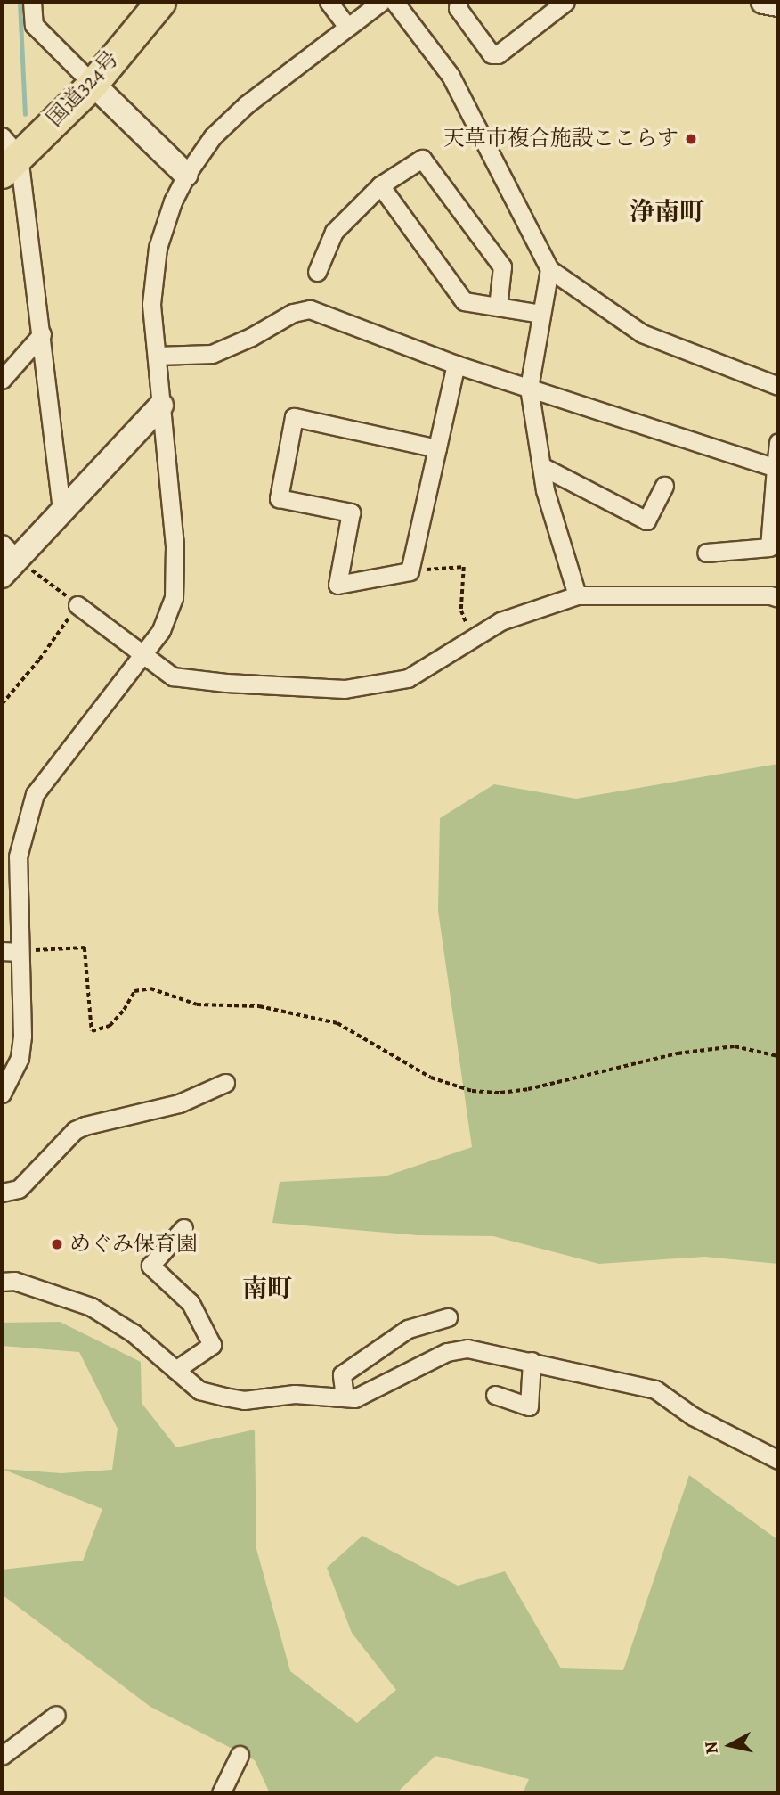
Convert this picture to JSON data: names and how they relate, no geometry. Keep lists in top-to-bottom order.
{
  "streets": {
    "highway": ["国道324号"]
  },
  "districts": ["浄南町", "南町"],
  "places": ["天草市複合施設ここらす", "めぐみ保育園"],
  "north": "left"
}
